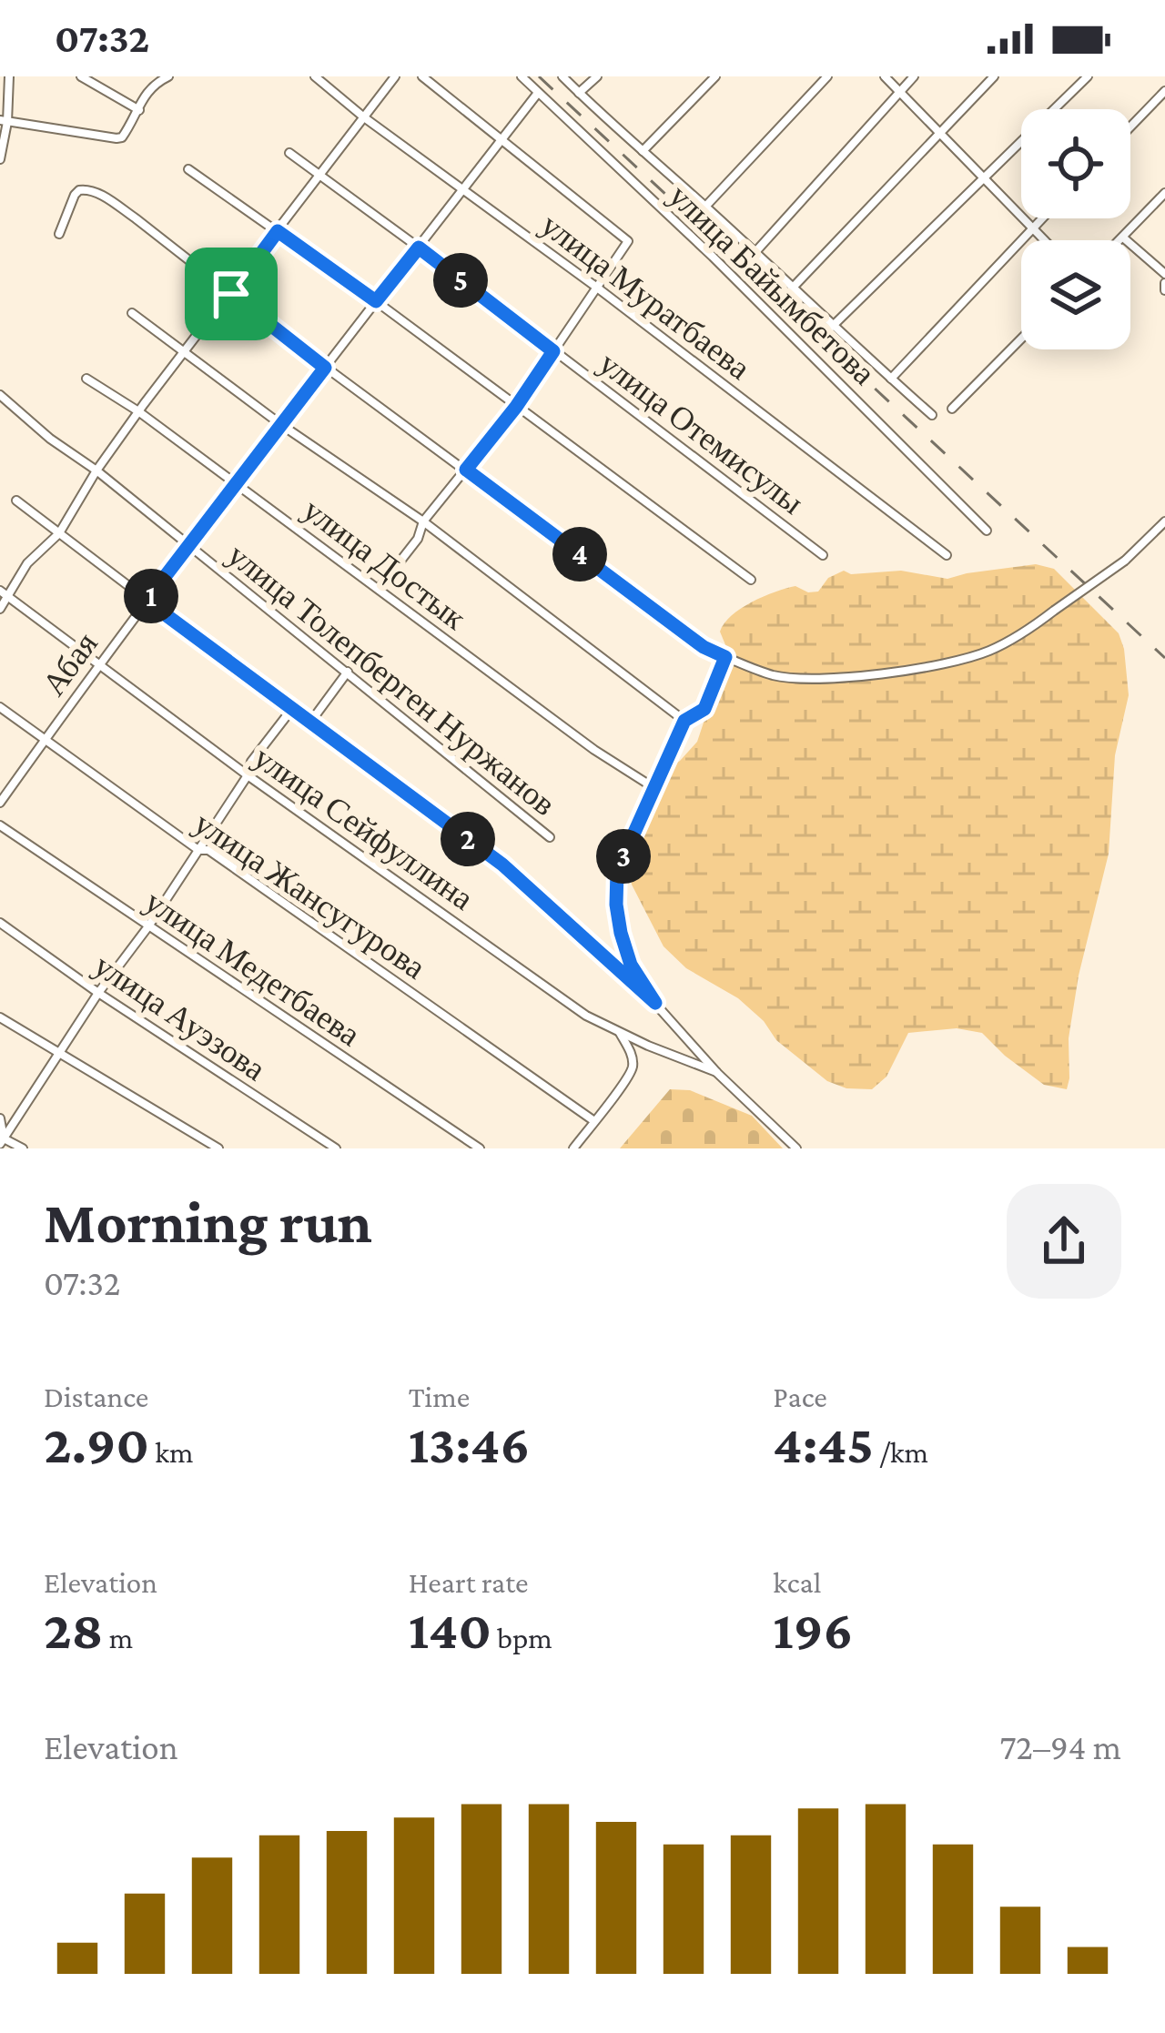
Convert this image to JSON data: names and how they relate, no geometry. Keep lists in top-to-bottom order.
{
  "streets": {
    "street": [
      "улица Байымбетова",
      "улица Муратбаева",
      "улица Отемисулы",
      "улица Достык",
      "Абая",
      "улица Толепберген Нуржанов",
      "улица Сейфуллина",
      "улица Жансугурова",
      "улица Медетбаева",
      "улица Ауэзова"
    ]
  },
  "crossings": [
    ["улица Байымбетова", "Абая"],
    ["улица Муратбаева", "Абая"],
    ["улица Отемисулы", "Абая"],
    ["улица Достык", "Абая"],
    ["Абая", "улица Толепберген Нуржанов"],
    ["Абая", "улица Сейфуллина"],
    ["Абая", "улица Жансугурова"]
  ],
  "page": {
    "status": "07:32",
    "pins": [
      "5",
      "4",
      "1",
      "2",
      "3"
    ],
    "heading": ["Morning run", "07:32"],
    "stats": [
      ["Distance", "2.90 km"],
      ["Time", "13:46"],
      ["Pace", "4:45 /km"],
      ["Elevation", "28 m"],
      ["Heart rate", "140 bpm"],
      ["kcal", "196"]
    ],
    "chart": ["Elevation", "72–94 m"]
  }
}
